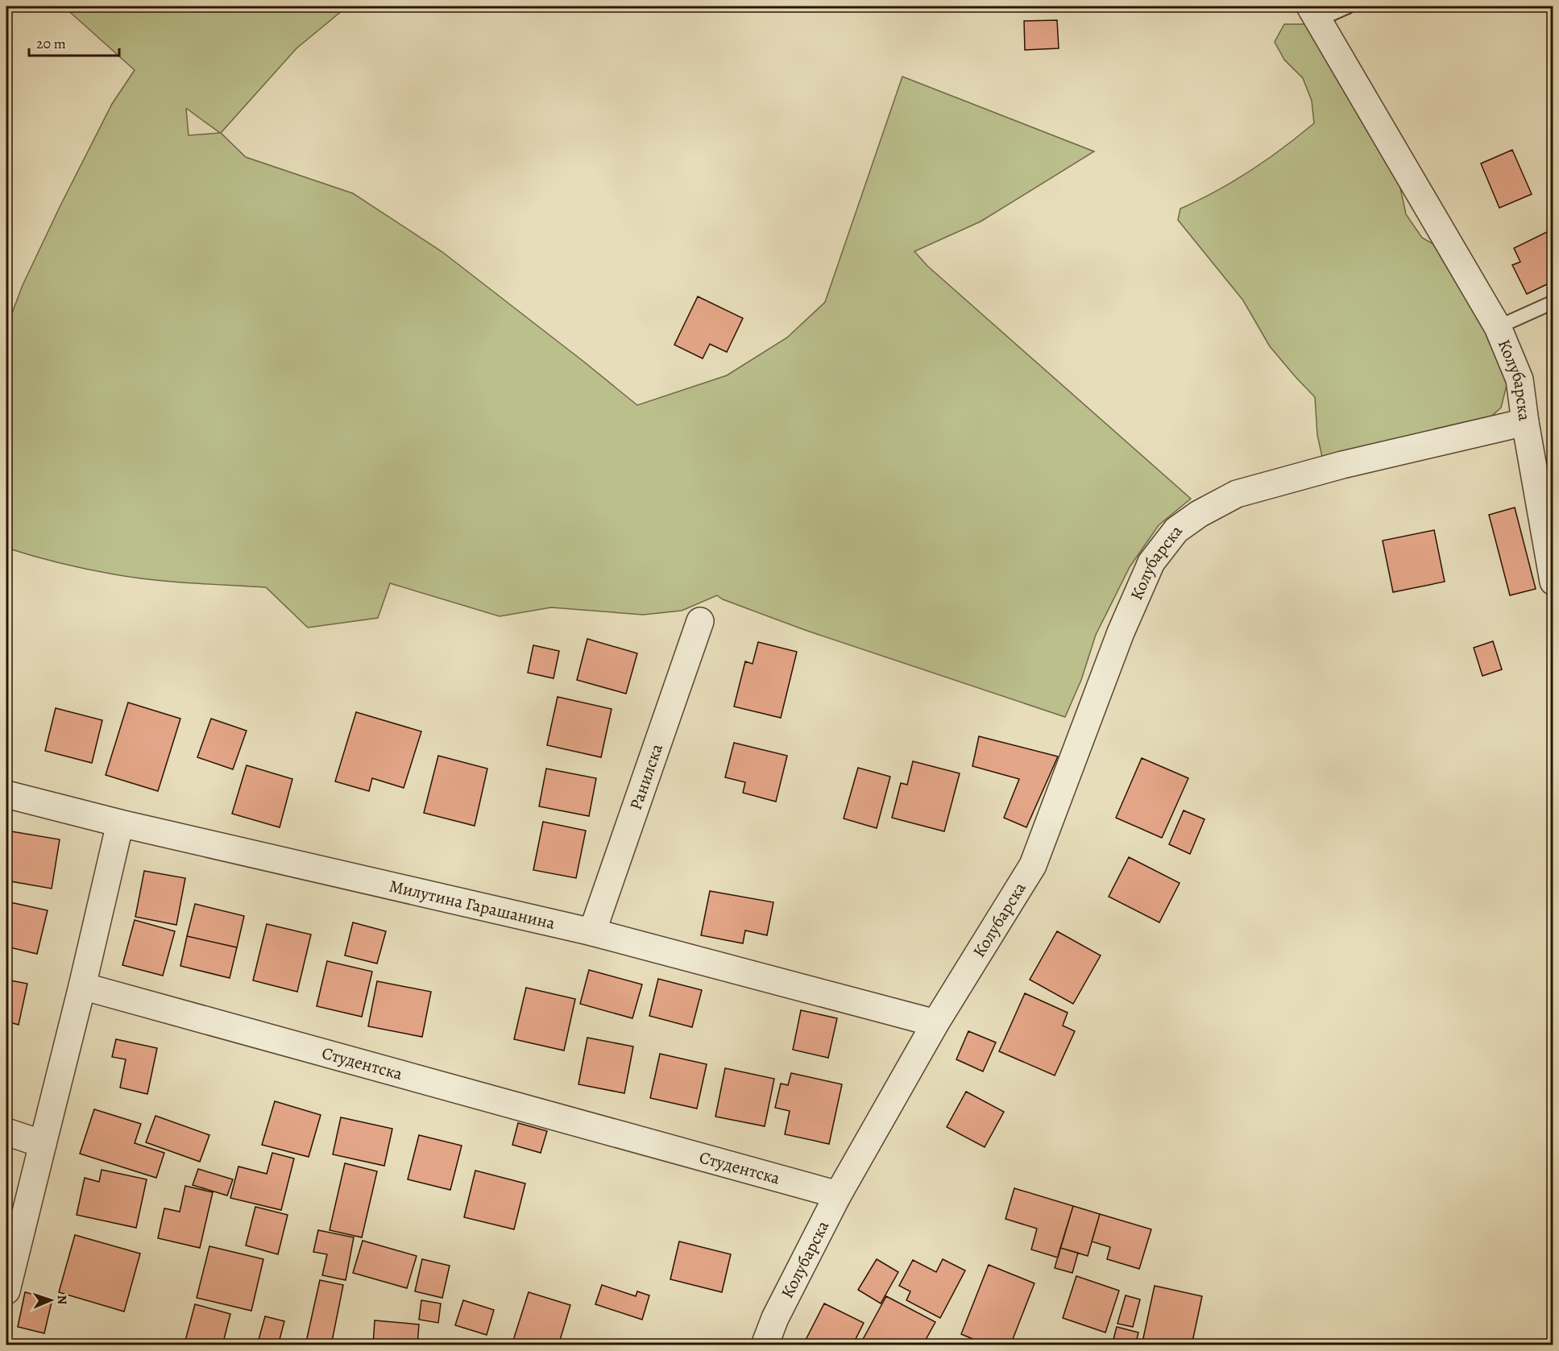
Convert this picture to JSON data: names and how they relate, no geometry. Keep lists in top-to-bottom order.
{
  "streets": {
    "street": [
      "Колубарска",
      "Ранилска",
      "Милутина Гарашанина",
      "Студентска"
    ]
  },
  "crossings": [
    ["Колубарска", "Милутина Гарашанина"],
    ["Колубарска", "Студентска"],
    ["Ранилска", "Милутина Гарашанина"]
  ],
  "scale_bar": "20 m",
  "north": "right"
}
